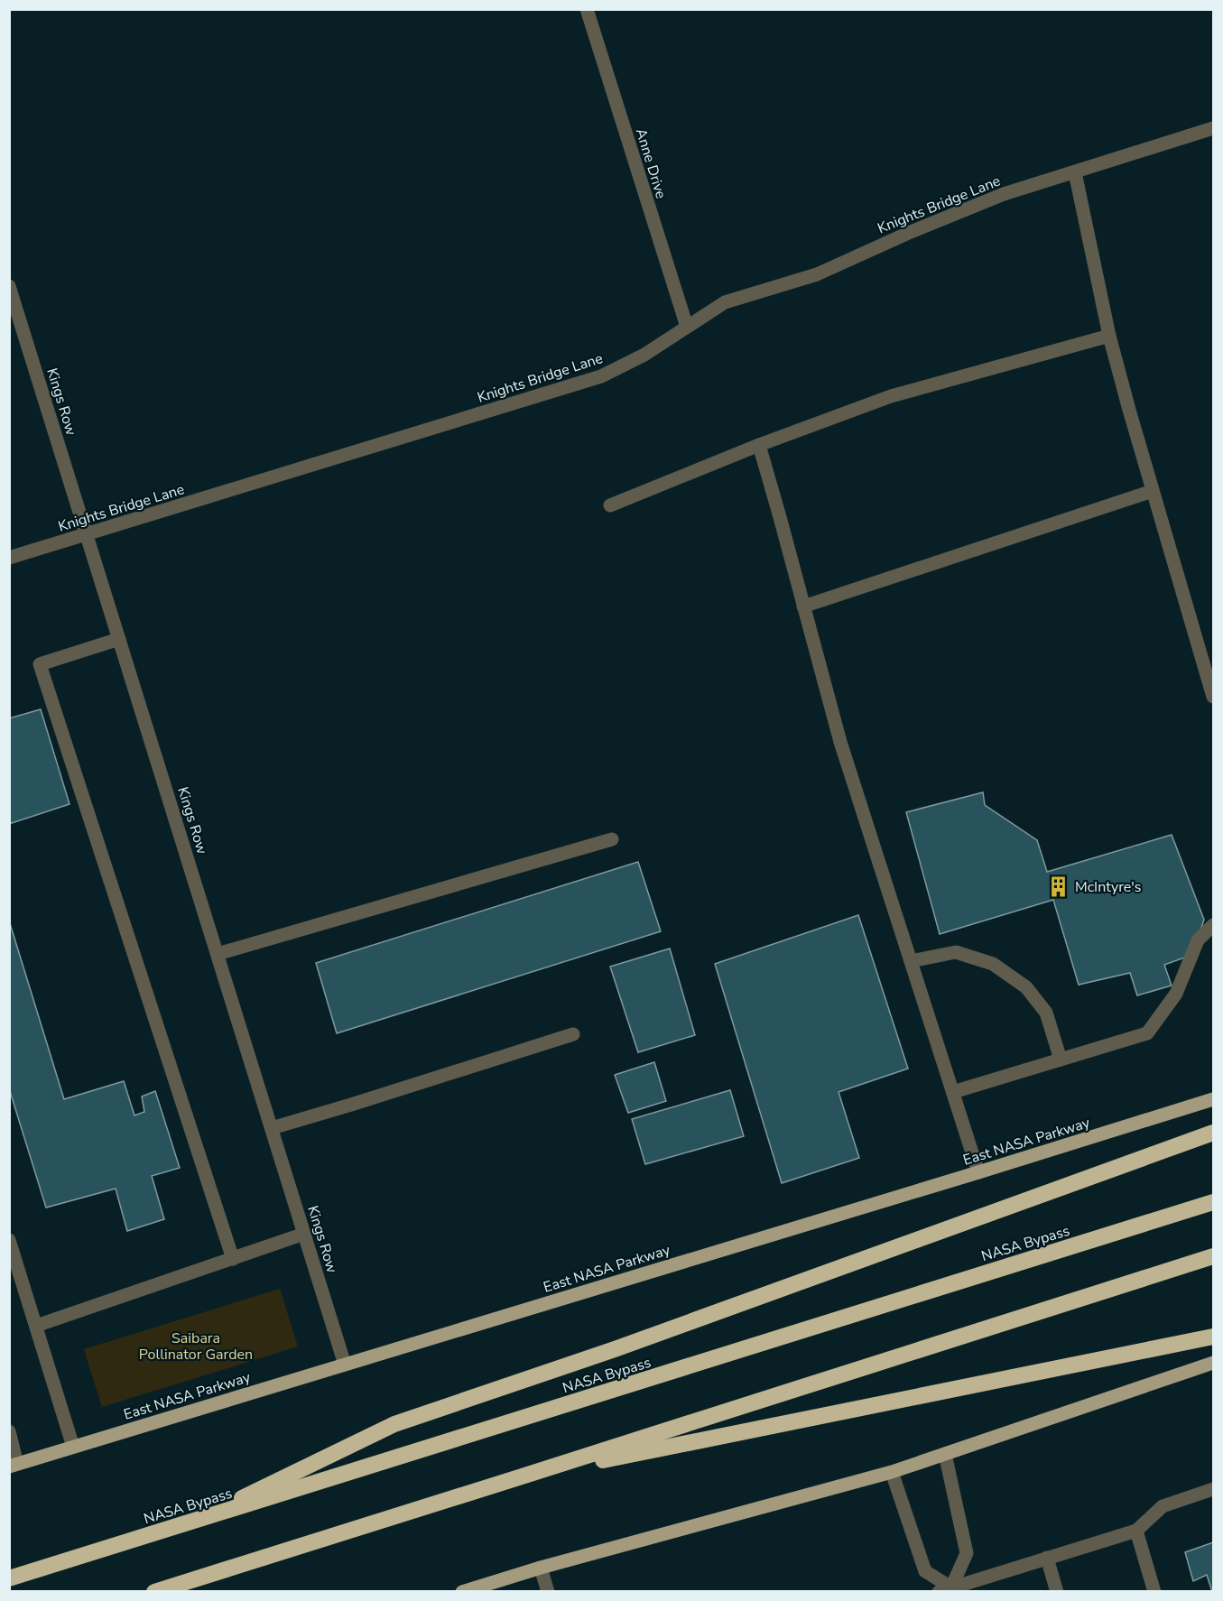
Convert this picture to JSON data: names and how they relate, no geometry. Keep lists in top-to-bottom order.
{
  "streets": {
    "highway": ["NASA Bypass"],
    "main road": ["East NASA Parkway"],
    "street": ["Anne Drive", "Knights Bridge Lane", "Kings Row"]
  },
  "crossings": [
    ["Anne Drive", "Knights Bridge Lane"],
    ["Knights Bridge Lane", "Kings Row"],
    ["Kings Row", "East NASA Parkway"]
  ],
  "parks": ["Saibara Pollinator Garden"],
  "places": {
    "building": ["McIntyre's"]
  }
}
